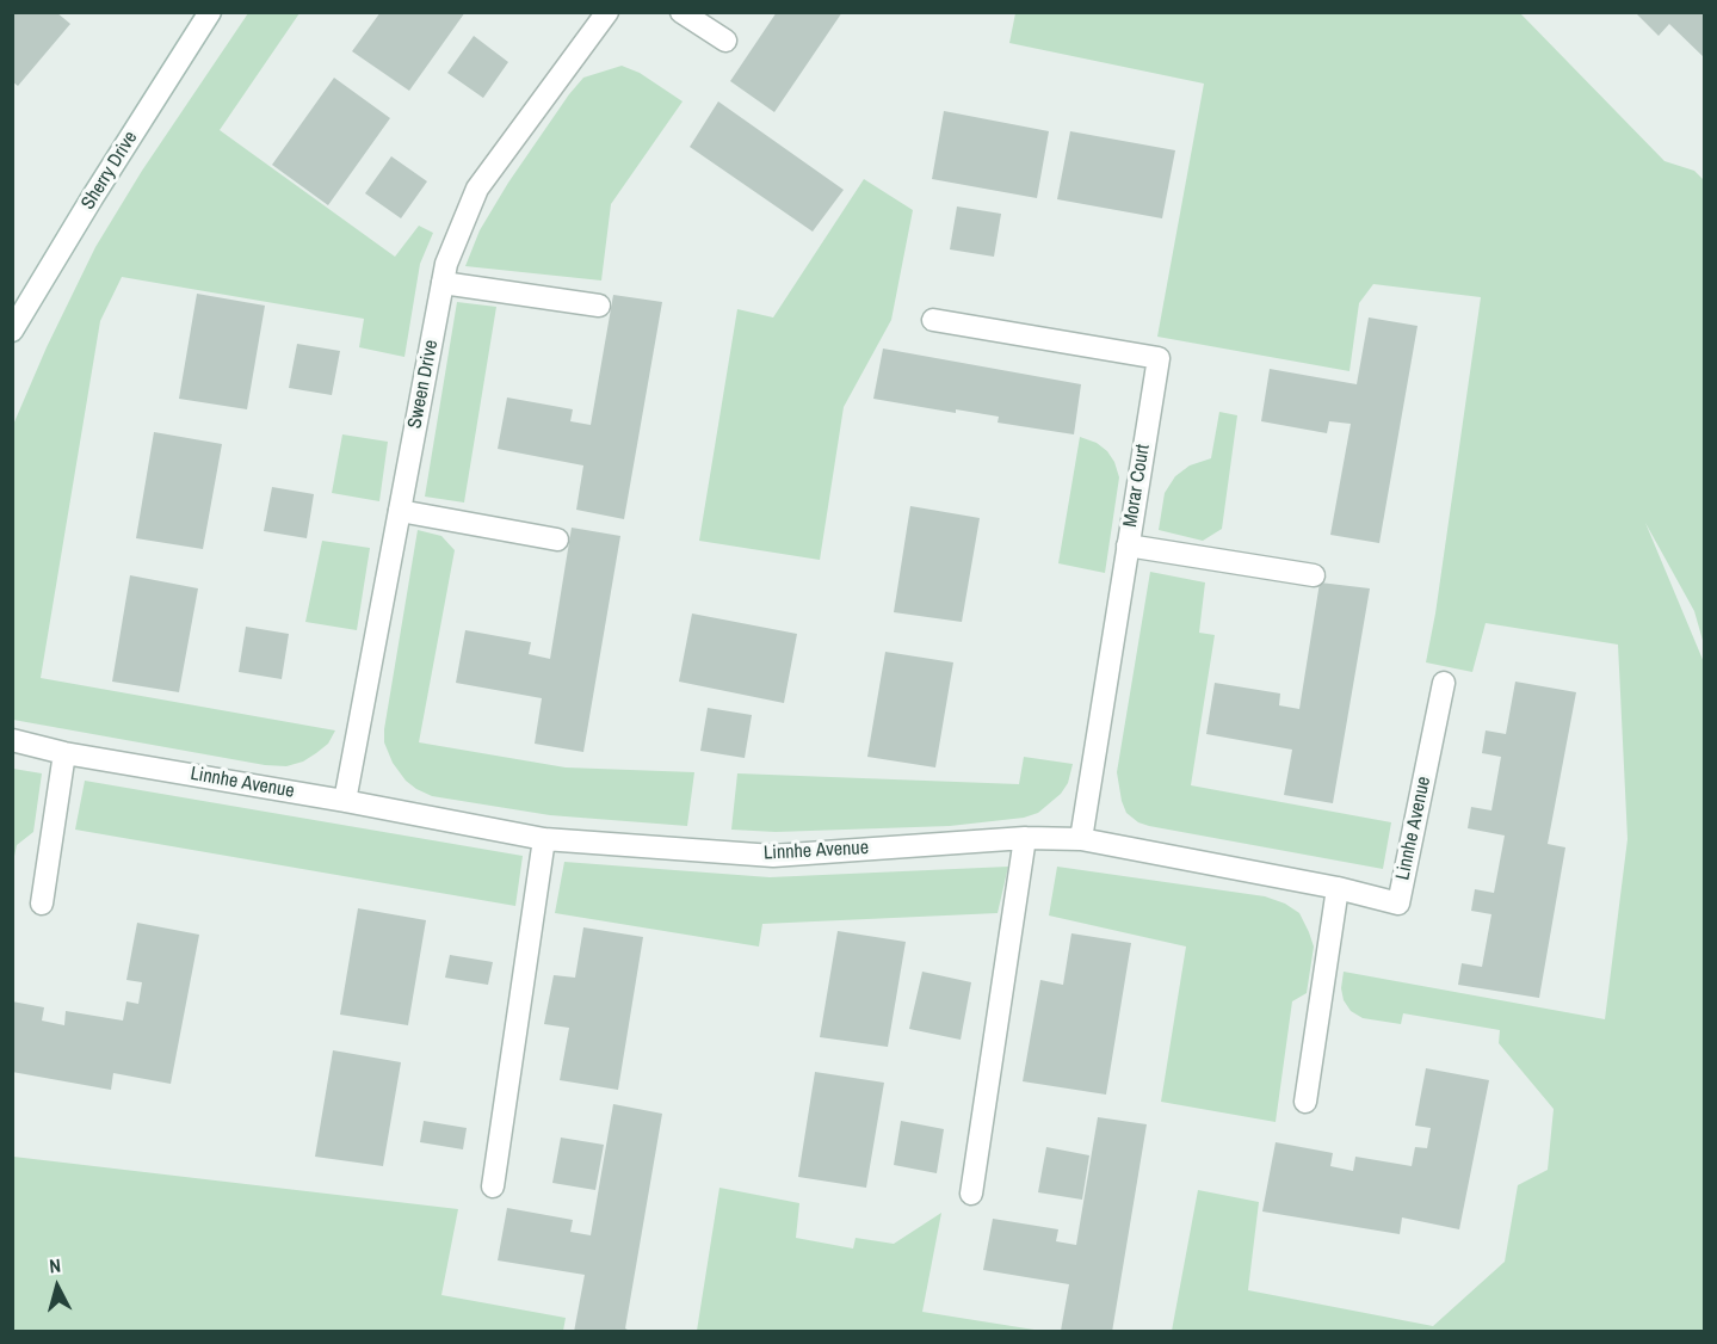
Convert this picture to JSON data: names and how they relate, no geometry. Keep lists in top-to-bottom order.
{
  "streets": {
    "street": [
      "Sherry Drive",
      "Sween Drive",
      "Morar Court",
      "Linnhe Avenue"
    ]
  },
  "crossings": [
    ["Sween Drive", "Linnhe Avenue"],
    ["Morar Court", "Linnhe Avenue"]
  ],
  "north": "top"
}
